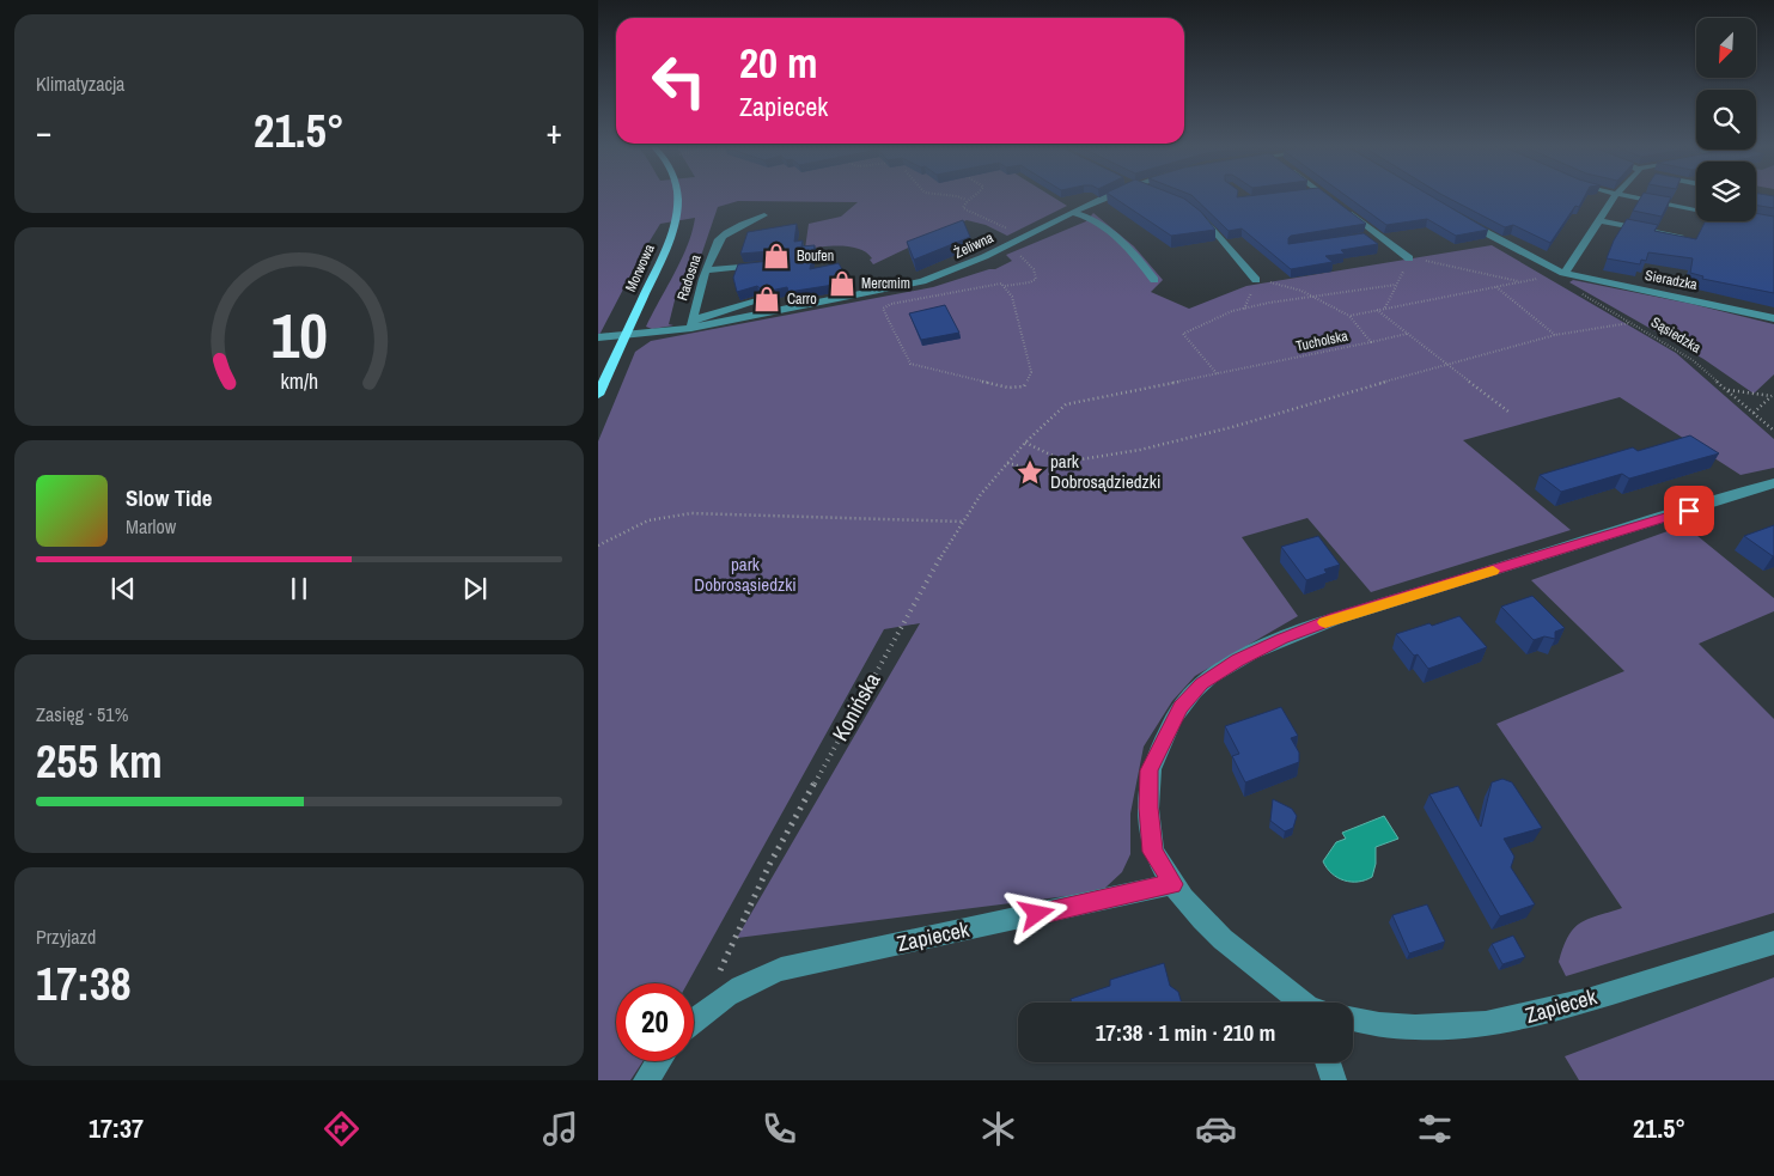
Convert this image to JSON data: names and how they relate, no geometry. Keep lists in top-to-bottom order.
{
  "streets": {
    "main road": ["Morwowa"],
    "street": [
      "Żeliwna",
      "Radosna",
      "Sieradzka",
      "Zapiecek"
    ],
    "path": ["Sąsiedzka", "Tucholska", "Konińska"]
  },
  "crossings": [
    ["Żeliwna", "Morwowa"],
    ["Żeliwna", "Radosna"],
    ["Sieradzka", "Tucholska"],
    ["Tucholska", "Konińska"],
    ["Konińska", "Zapiecek"]
  ],
  "parks": ["park Dobrosąsiedzki"],
  "places": {
    "shop": ["Boufen", "Mercmim", "Carro"],
    "place": ["park Dobrosądziedzki"]
  },
  "north": "bottom left",
  "page": {
    "tile": [
      "Klimatyzacja",
      ["Zasięg · 51%", "255 km"],
      ["Przyjazd", "17:38"]
    ],
    "turn": ["20 m", "Zapiecek"],
    "heat": ["−", "21.5°", "+"],
    "song": ["Slow Tide", "Marlow"],
    "limit": "20",
    "trip": "17:38 · 1 min · 210 m",
    "tabs": ["17:37", "21.5°"],
    "gauge": ["10", "km/h"]
  }
}
